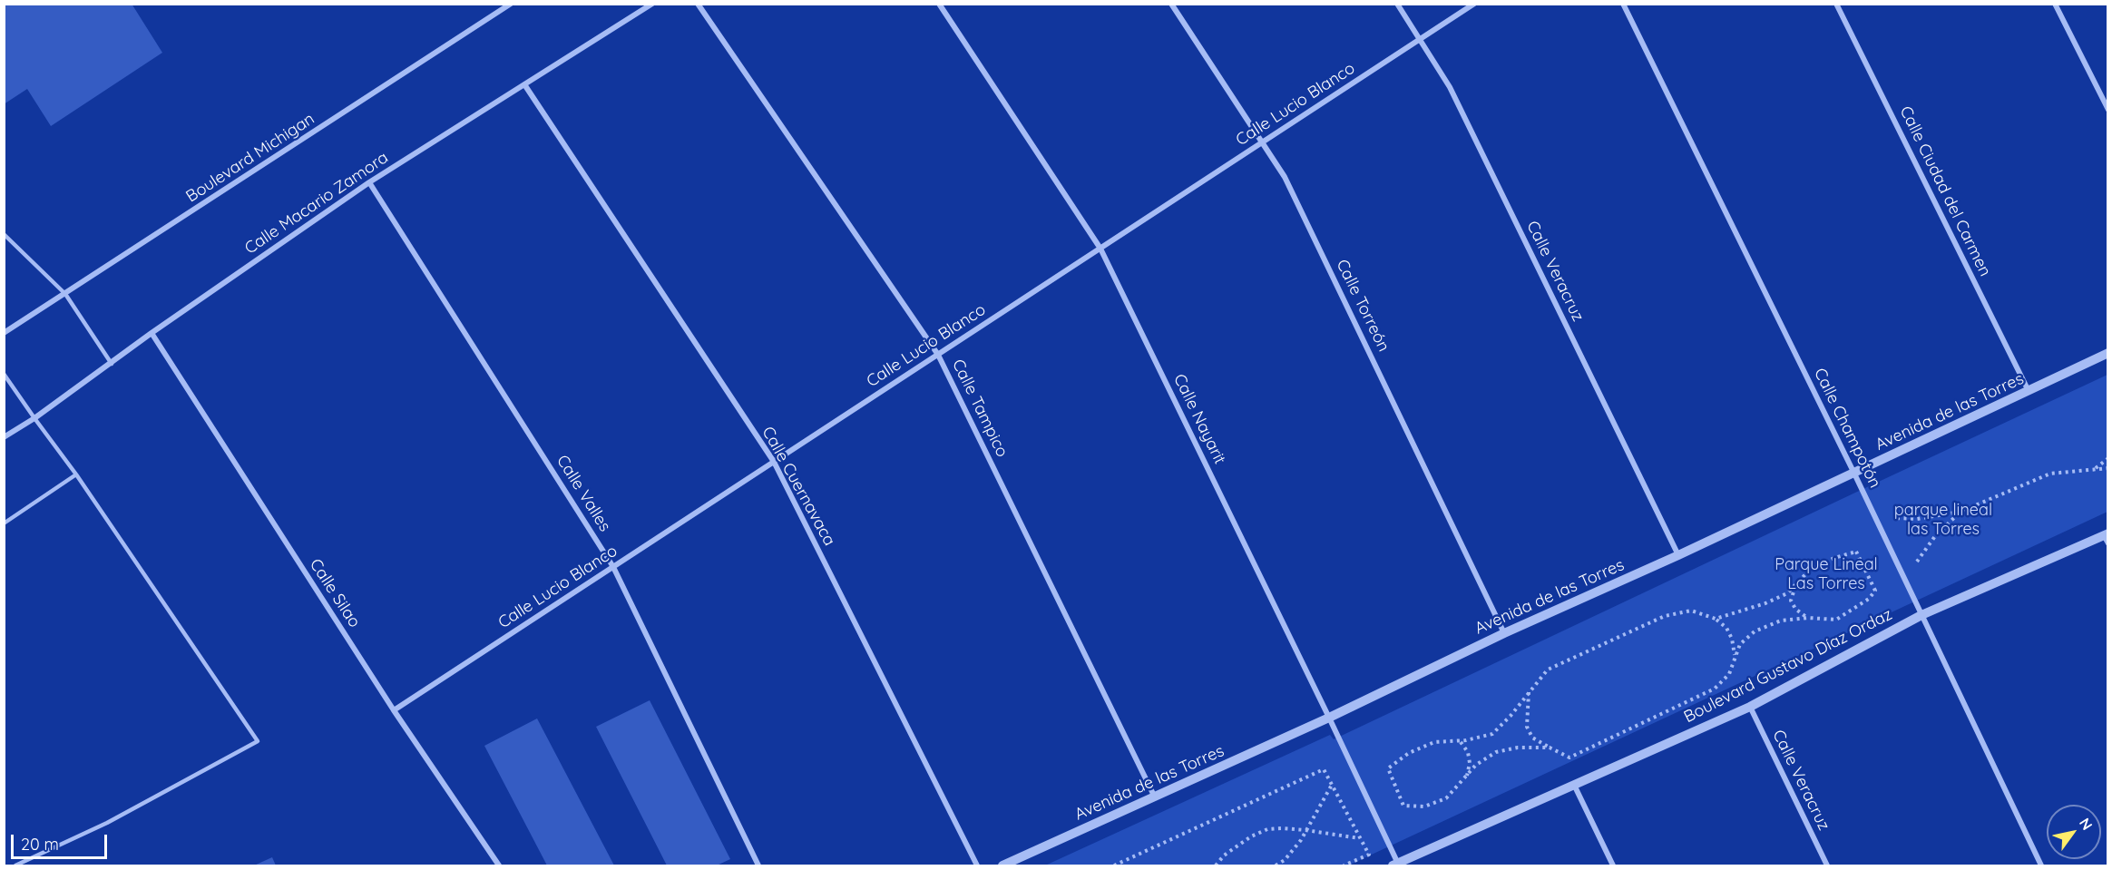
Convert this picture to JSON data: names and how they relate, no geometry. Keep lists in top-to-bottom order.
{
  "streets": {
    "street": [
      "Calle Lucio Blanco",
      "Boulevard Michigan",
      "Calle Ciudad del Carmen",
      "Calle Macario Zamora",
      "Calle Veracruz",
      "Calle Torreón",
      "Calle Tampico",
      "Avenida de las Torres",
      "Calle Nayarit",
      "Calle Champotón",
      "Calle Cuernavaca",
      "Calle Valles",
      "Calle Silao",
      "Boulevard Gustavo Díaz Ordaz"
    ]
  },
  "crossings": [
    ["Calle Lucio Blanco", "Calle Veracruz"],
    ["Calle Lucio Blanco", "Calle Torreón"],
    ["Calle Lucio Blanco", "Calle Tampico"],
    ["Calle Lucio Blanco", "Calle Nayarit"],
    ["Calle Lucio Blanco", "Calle Cuernavaca"],
    ["Calle Lucio Blanco", "Calle Valles"],
    ["Calle Lucio Blanco", "Calle Silao"],
    ["Calle Ciudad del Carmen", "Avenida de las Torres"],
    ["Calle Macario Zamora", "Calle Cuernavaca"],
    ["Calle Macario Zamora", "Calle Valles"],
    ["Calle Macario Zamora", "Calle Silao"],
    ["Calle Veracruz", "Avenida de las Torres"],
    ["Calle Veracruz", "Boulevard Gustavo Díaz Ordaz"],
    ["Calle Torreón", "Avenida de las Torres"],
    ["Calle Tampico", "Avenida de las Torres"],
    ["Avenida de las Torres", "Calle Nayarit"],
    ["Avenida de las Torres", "Calle Champotón"],
    ["Calle Nayarit", "Boulevard Gustavo Díaz Ordaz"],
    ["Calle Champotón", "Boulevard Gustavo Díaz Ordaz"]
  ],
  "parks": ["parque lineal las Torres", "Parque Lineal Las Torres"],
  "scale_bar": "20 m",
  "north": "top right"
}
